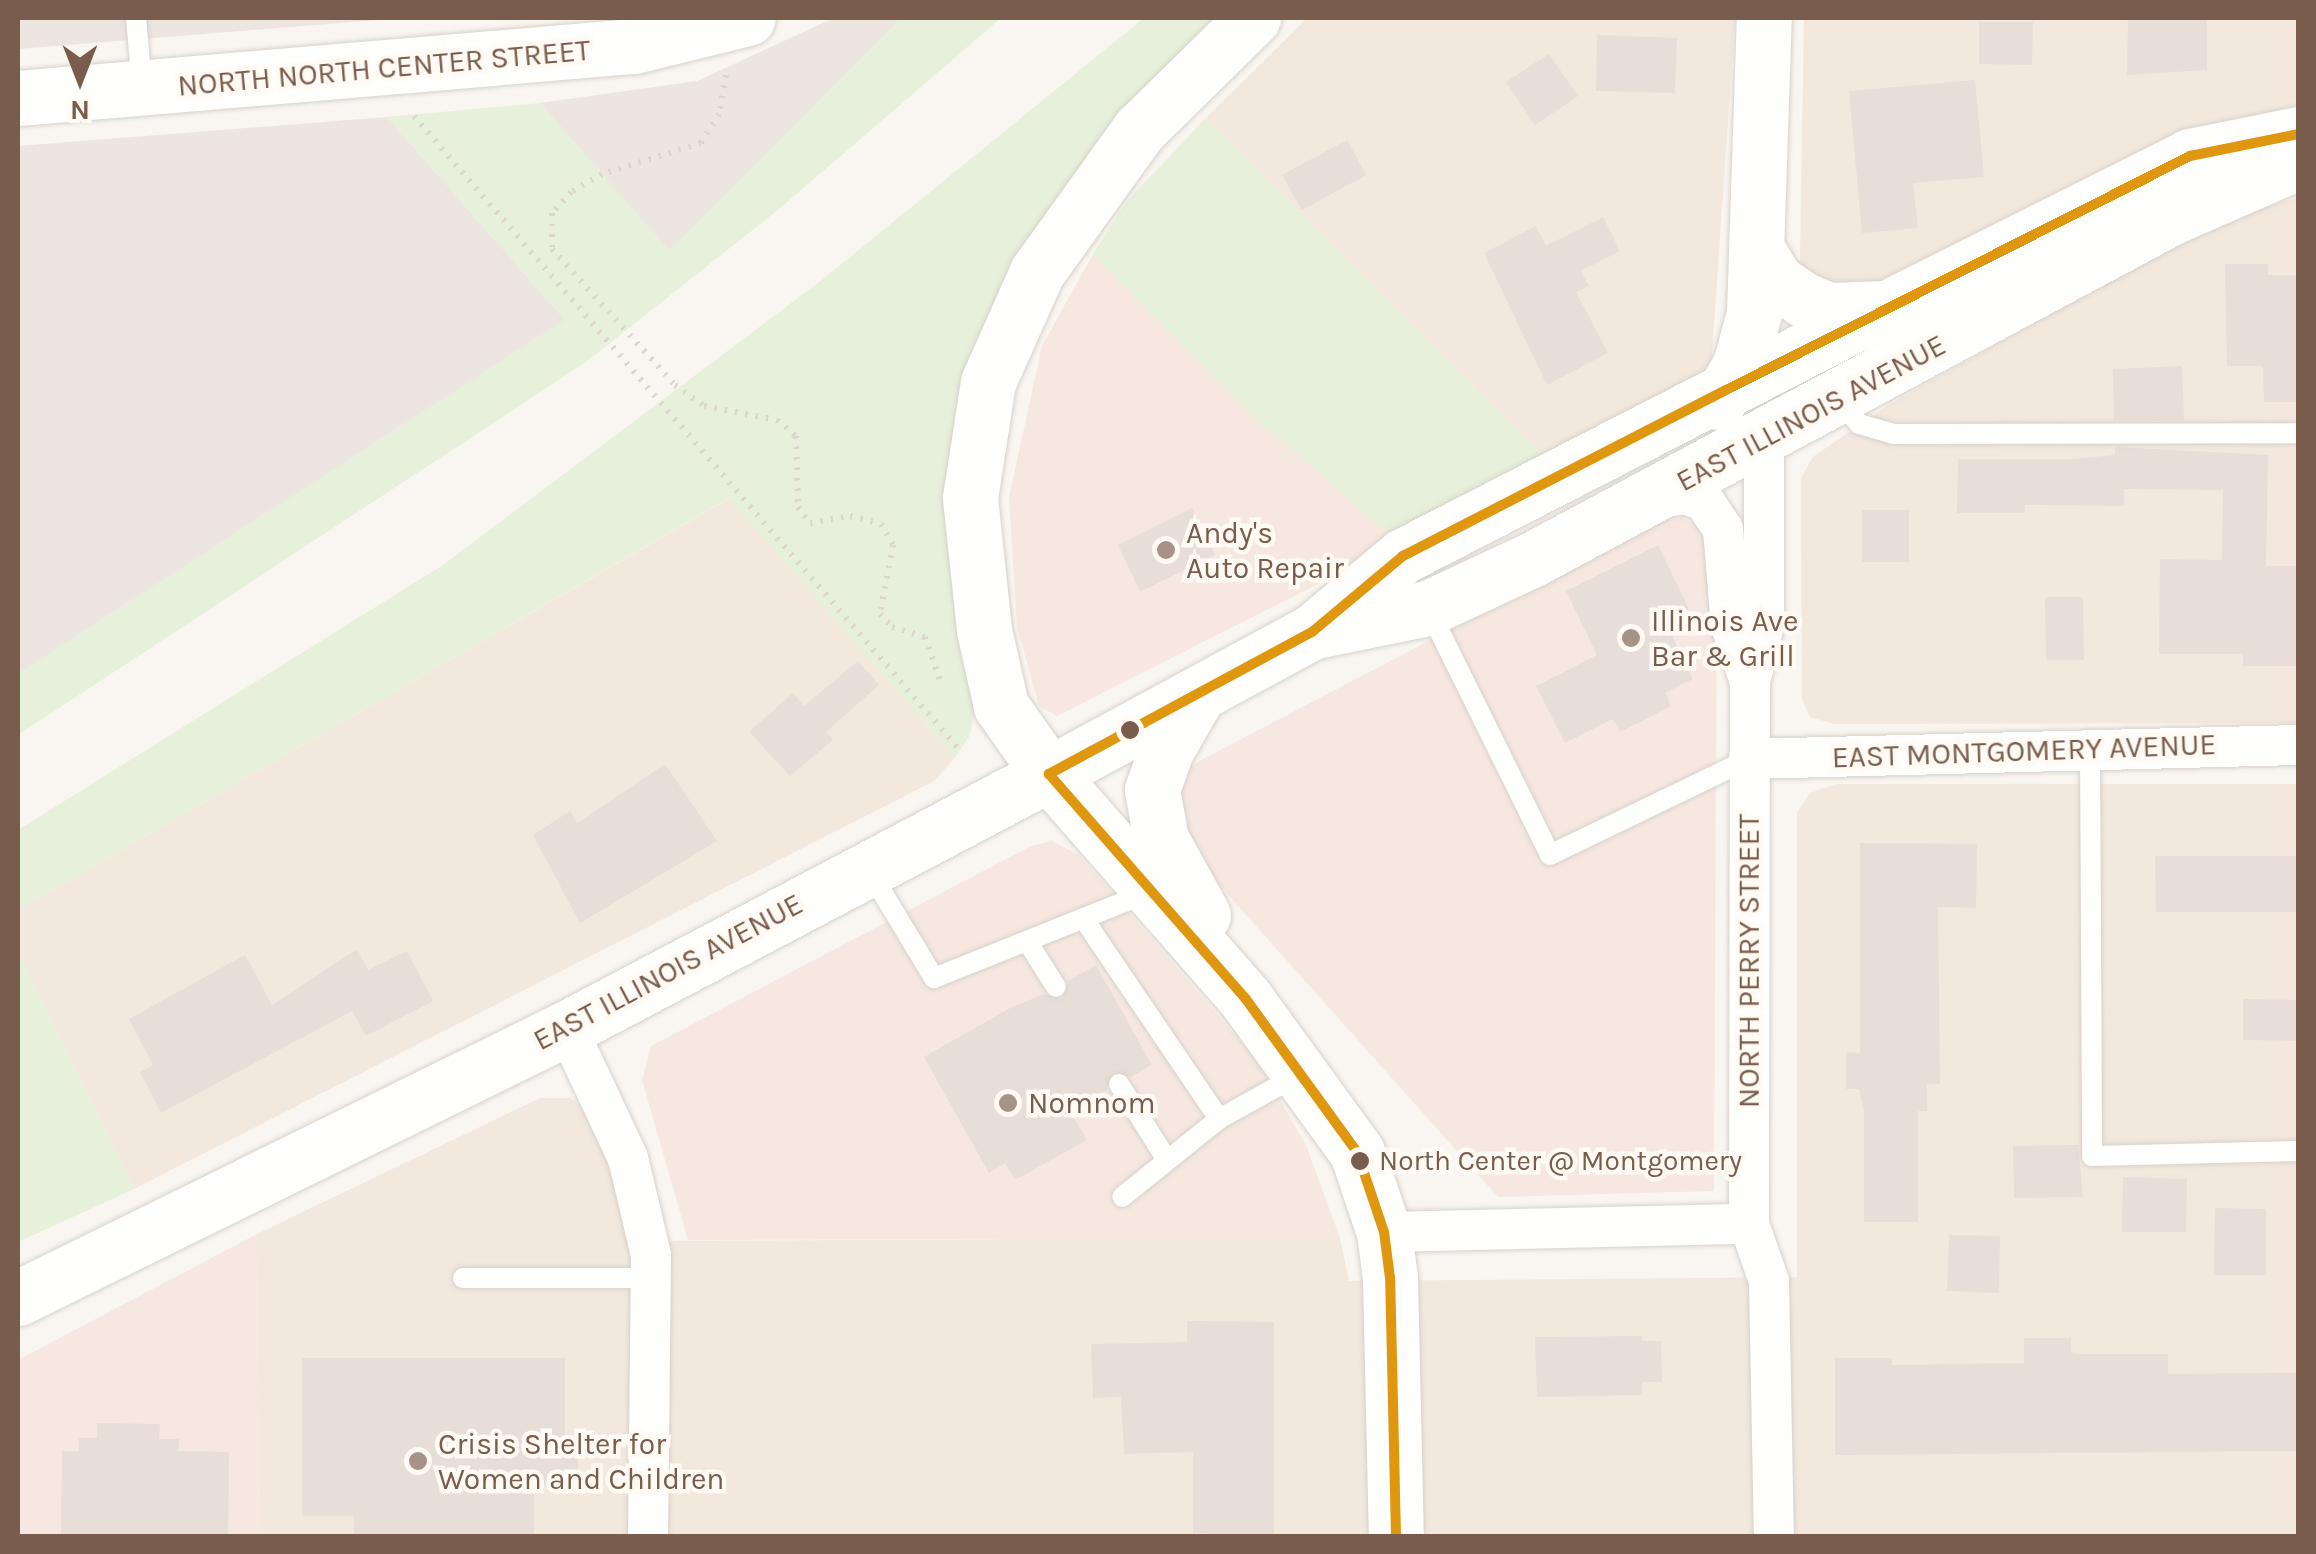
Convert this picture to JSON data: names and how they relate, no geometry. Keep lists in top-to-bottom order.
{
  "streets": {
    "main road": ["NORTH NORTH CENTER STREET", "EAST ILLINOIS AVENUE"],
    "street": ["EAST MONTGOMERY AVENUE", "NORTH PERRY STREET"]
  },
  "crossings": [
    ["EAST ILLINOIS AVENUE", "NORTH PERRY STREET"],
    ["EAST MONTGOMERY AVENUE", "NORTH PERRY STREET"]
  ],
  "places": [
    "Andy's Auto Repair",
    "Illinois Ave Bar & Grill",
    "Nomnom",
    "North Center @ Montgomery",
    "Crisis Shelter for Women and Children"
  ],
  "north": "bottom"
}
